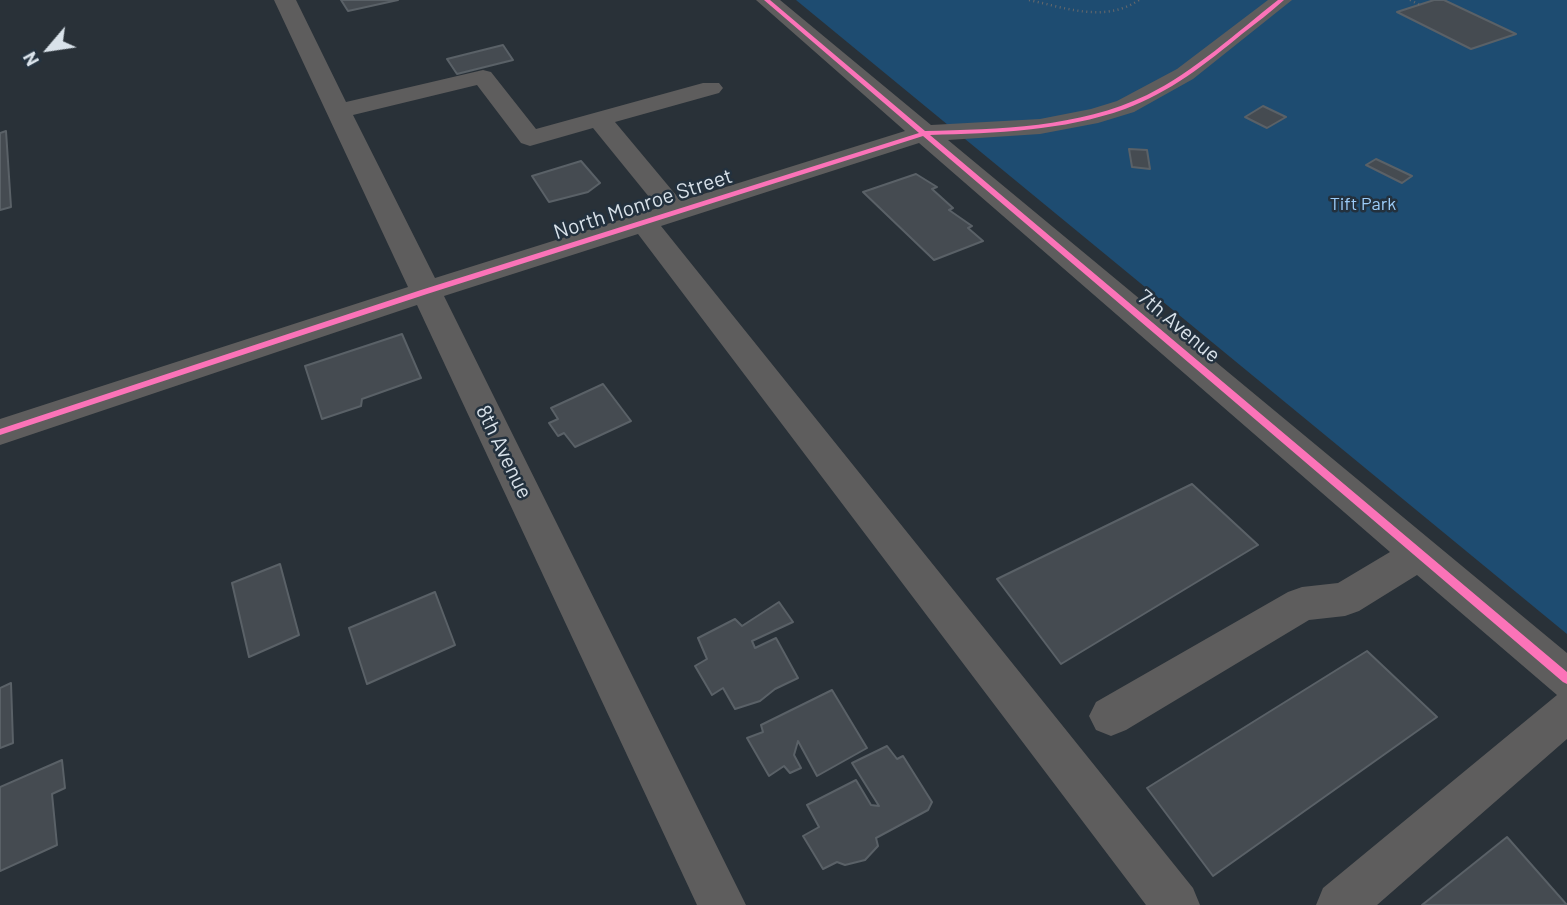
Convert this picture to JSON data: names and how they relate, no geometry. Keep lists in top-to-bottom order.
{
  "streets": {
    "street": ["North Monroe Street", "7th Avenue", "8th Avenue"]
  },
  "crossings": [
    ["North Monroe Street", "7th Avenue"],
    ["North Monroe Street", "8th Avenue"]
  ],
  "parks": ["Tift Park"],
  "north": "bottom left"
}
